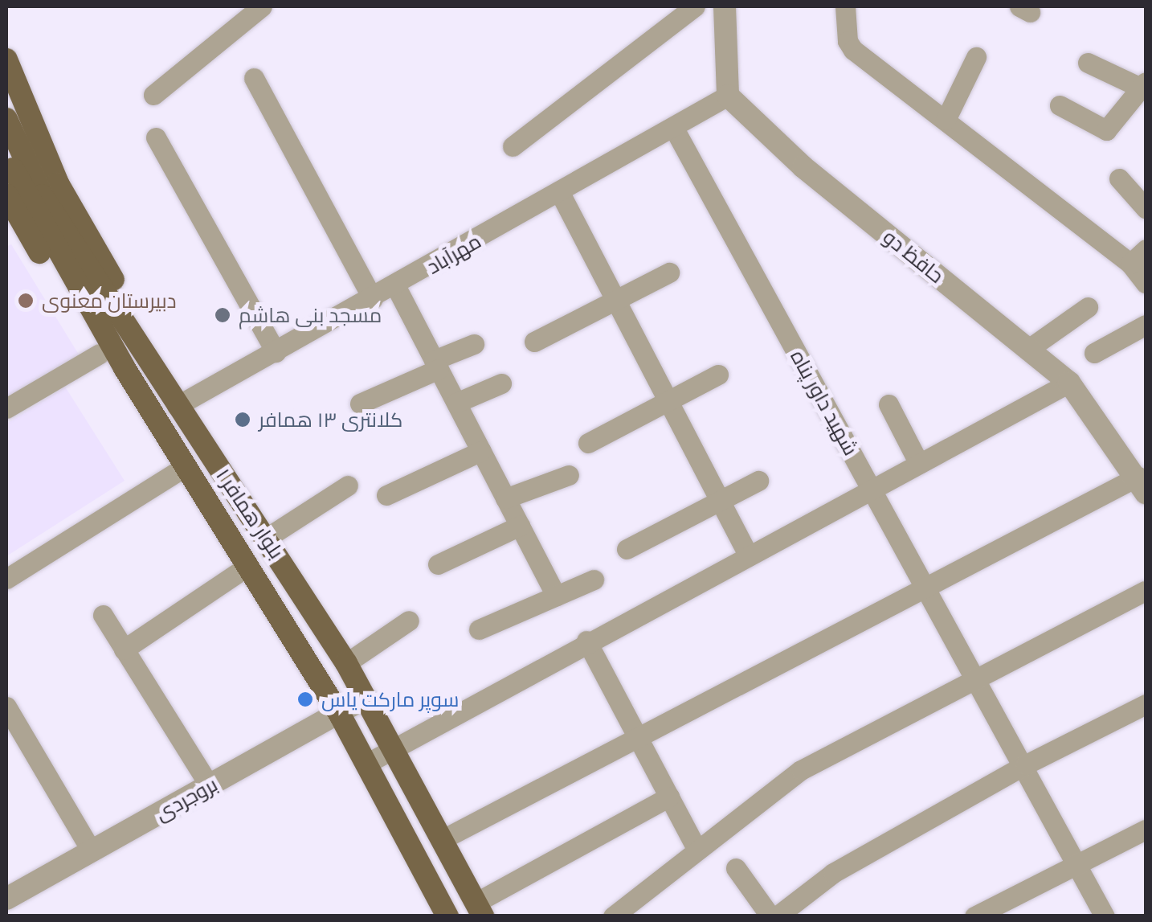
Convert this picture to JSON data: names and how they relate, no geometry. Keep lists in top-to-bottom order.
{
  "streets": {
    "main road": ["بلوار همافر ۱"],
    "street": [
      "مهرآباد",
      "حافظ دو",
      "شهید داور پناه",
      "بروجردی"
    ]
  },
  "crossings": [
    ["مهرآباد", "حافظ دو"],
    ["مهرآباد", "شهید داور پناه"],
    ["مهرآباد", "بلوار همافر ۱"],
    ["بلوار همافر ۱", "بروجردی"]
  ],
  "places": [
    "دبیرستان معنوی",
    "مسجد بنی هاشم",
    "کلانتری ۱۳ همافر",
    "سوپر مارکت یاس"
  ]
}
